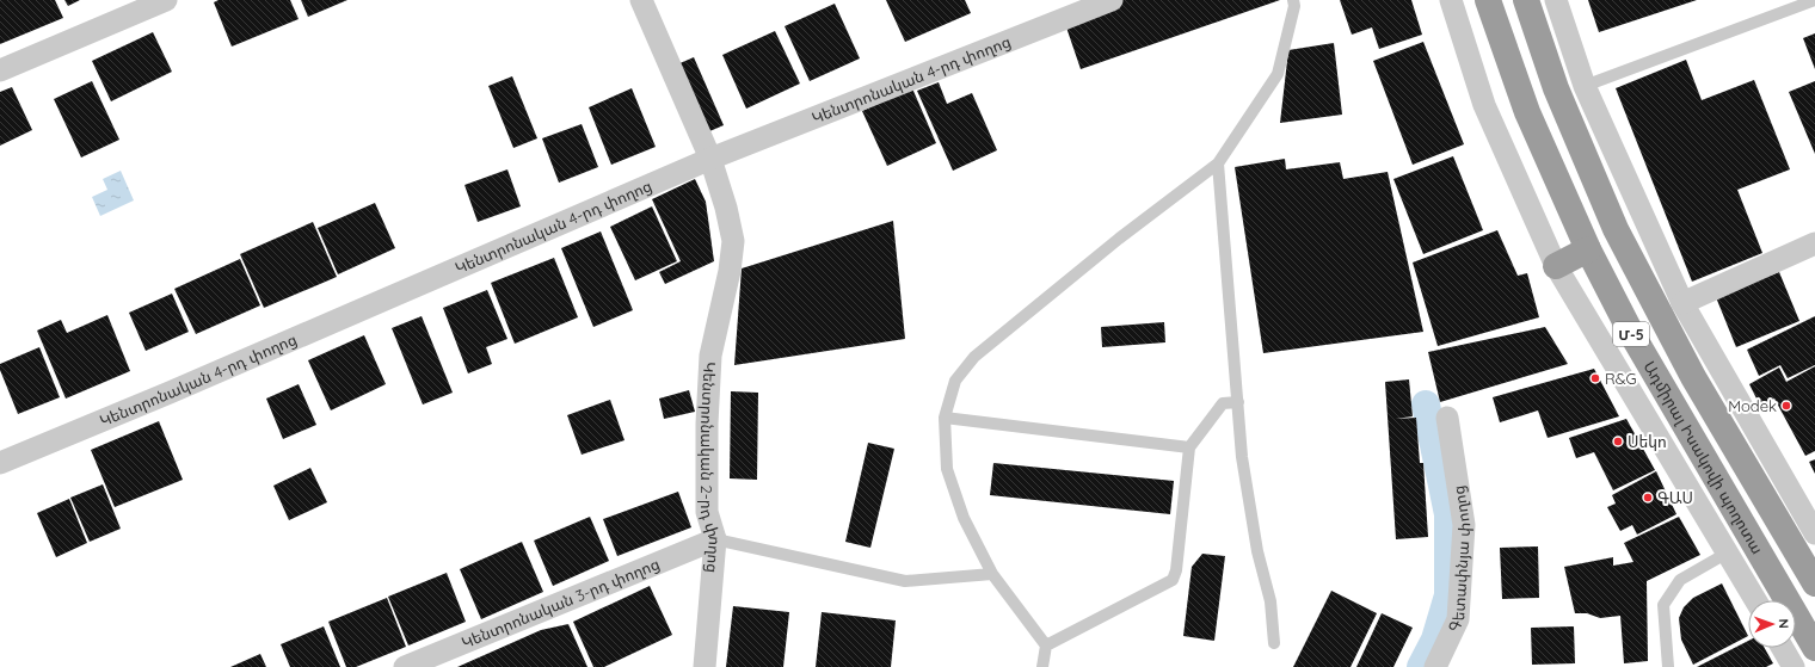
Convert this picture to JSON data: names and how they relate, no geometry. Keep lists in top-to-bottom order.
{
  "streets": {
    "highway": ["Մ-5", "Ադմիրալ Իսակովի պողոտա"],
    "street": [
      "Կենտրոնական 4-րդ փողոց",
      "Կենտրոնական 2-րդ փողոց",
      "Գետափնյա փողոց",
      "Կենտրոնական 3-րդ փողոց"
    ]
  },
  "crossings": [
    ["Կենտրոնական 4-րդ փողոց", "Կենտրոնական 2-րդ փողոց"],
    ["Կենտրոնական 2-րդ փողոց", "Կենտրոնական 3-րդ փողոց"]
  ],
  "places": [
    "R&G",
    "Modek",
    "Սեկո",
    "ԳԱՍ"
  ],
  "north": "right"
}
